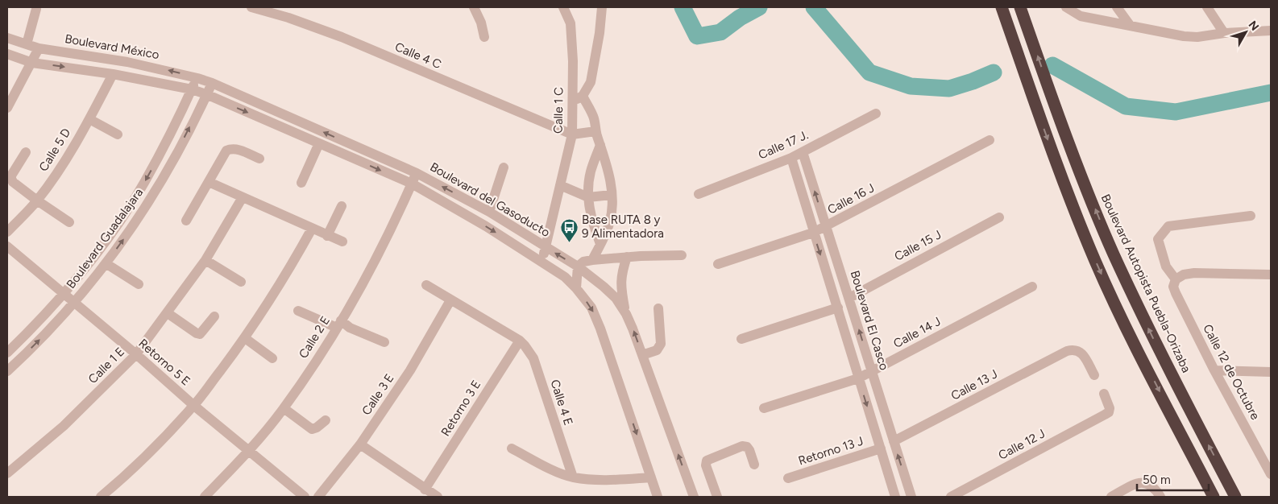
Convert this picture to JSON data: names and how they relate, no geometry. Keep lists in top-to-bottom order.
{
  "streets": {
    "highway": ["Boulevard Autopista Puebla-Orizaba"],
    "street": [
      "Boulevard México",
      "Calle 4 C",
      "Calle 1 C",
      "Calle 17 J.",
      "Calle 5 D",
      "Calle 16 J",
      "Boulevard del Gasoducto",
      "Boulevard Guadalajara",
      "Calle 15 J",
      "Boulevard El Casco",
      "Calle 14 J",
      "Calle 2 E",
      "Retorno 5 E",
      "Calle 1 E",
      "Calle 12 de Octubre",
      "Calle 13 J",
      "Calle 3 E",
      "Calle 4 E",
      "Retorno 3 E",
      "Calle 12 J",
      "Retorno 13 J"
    ]
  },
  "crossings": [
    ["Boulevard México", "Boulevard del Gasoducto"],
    ["Boulevard México", "Boulevard Guadalajara"],
    ["Calle 4 C", "Calle 1 C"],
    ["Calle 1 C", "Boulevard del Gasoducto"],
    ["Calle 17 J.", "Boulevard El Casco"],
    ["Calle 16 J", "Boulevard El Casco"],
    ["Boulevard del Gasoducto", "Boulevard Guadalajara"],
    ["Boulevard del Gasoducto", "Calle 2 E"],
    ["Boulevard Guadalajara", "Retorno 5 E"],
    ["Calle 15 J", "Boulevard El Casco"],
    ["Boulevard El Casco", "Calle 14 J"],
    ["Boulevard El Casco", "Calle 13 J"],
    ["Calle 2 E", "Retorno 5 E"],
    ["Retorno 5 E", "Calle 1 E"],
    ["Calle 4 E", "Retorno 3 E"]
  ],
  "places": {
    "bus stop": ["Base RUTA 8 y 9 Alimentadora"]
  },
  "scale_bar": "50 m",
  "north": "top right"
}
